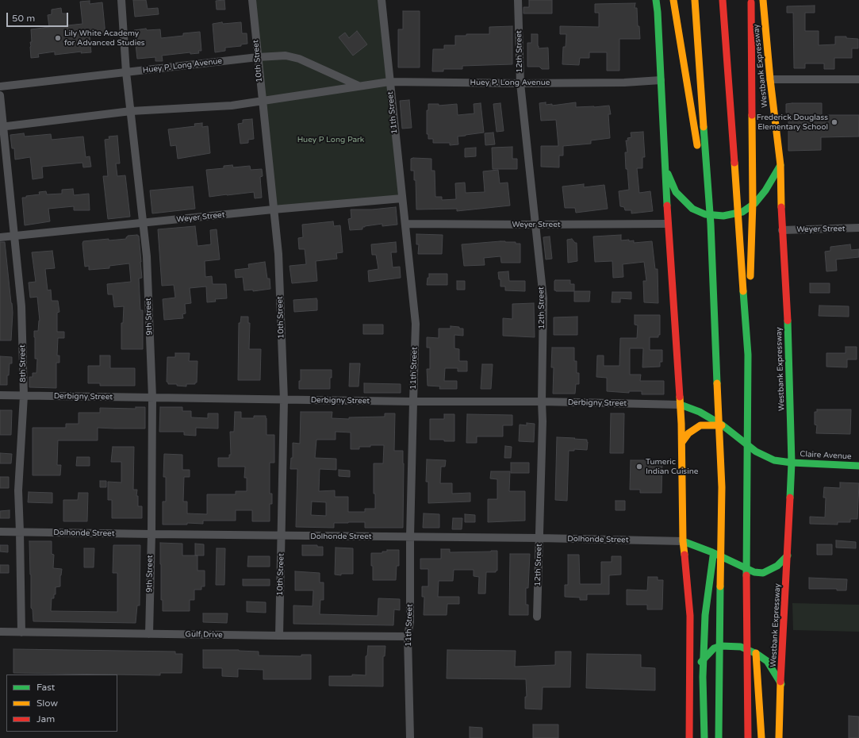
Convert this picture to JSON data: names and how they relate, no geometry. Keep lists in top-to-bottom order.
{
  "streets": {
    "main road": ["Westbank Expressway", "Claire Avenue"],
    "street": [
      "12th Street",
      "10th Street",
      "Huey P. Long Avenue",
      "11th Street",
      "Weyer Street",
      "9th Street",
      "8th Street",
      "Derbigny Street",
      "Dolhonde Street",
      "Gulf Drive"
    ]
  },
  "crossings": [
    ["12th Street", "Huey P. Long Avenue"],
    ["12th Street", "Weyer Street"],
    ["12th Street", "Derbigny Street"],
    ["12th Street", "Dolhonde Street"],
    ["10th Street", "Huey P. Long Avenue"],
    ["10th Street", "Weyer Street"],
    ["10th Street", "Derbigny Street"],
    ["10th Street", "Dolhonde Street"],
    ["10th Street", "Gulf Drive"],
    ["Huey P. Long Avenue", "11th Street"],
    ["Huey P. Long Avenue", "9th Street"],
    ["Huey P. Long Avenue", "8th Street"],
    ["Westbank Expressway", "Weyer Street"],
    ["Westbank Expressway", "Claire Avenue"],
    ["11th Street", "Weyer Street"],
    ["11th Street", "Derbigny Street"],
    ["11th Street", "Dolhonde Street"],
    ["11th Street", "Gulf Drive"],
    ["Weyer Street", "9th Street"],
    ["Weyer Street", "8th Street"],
    ["9th Street", "Derbigny Street"],
    ["9th Street", "Dolhonde Street"],
    ["9th Street", "Gulf Drive"],
    ["8th Street", "Derbigny Street"],
    ["8th Street", "Dolhonde Street"],
    ["8th Street", "Gulf Drive"],
    ["Derbigny Street", "Claire Avenue"]
  ],
  "parks": ["Huey P Long Park"],
  "places": ["Lily White Academy for Advanced Studies", "Frederick Douglass Elementary School", "Tumeric Indian Cuisine"],
  "legend": ["Fast", "Slow", "Jam"],
  "scale_bar": "50 m"
}
